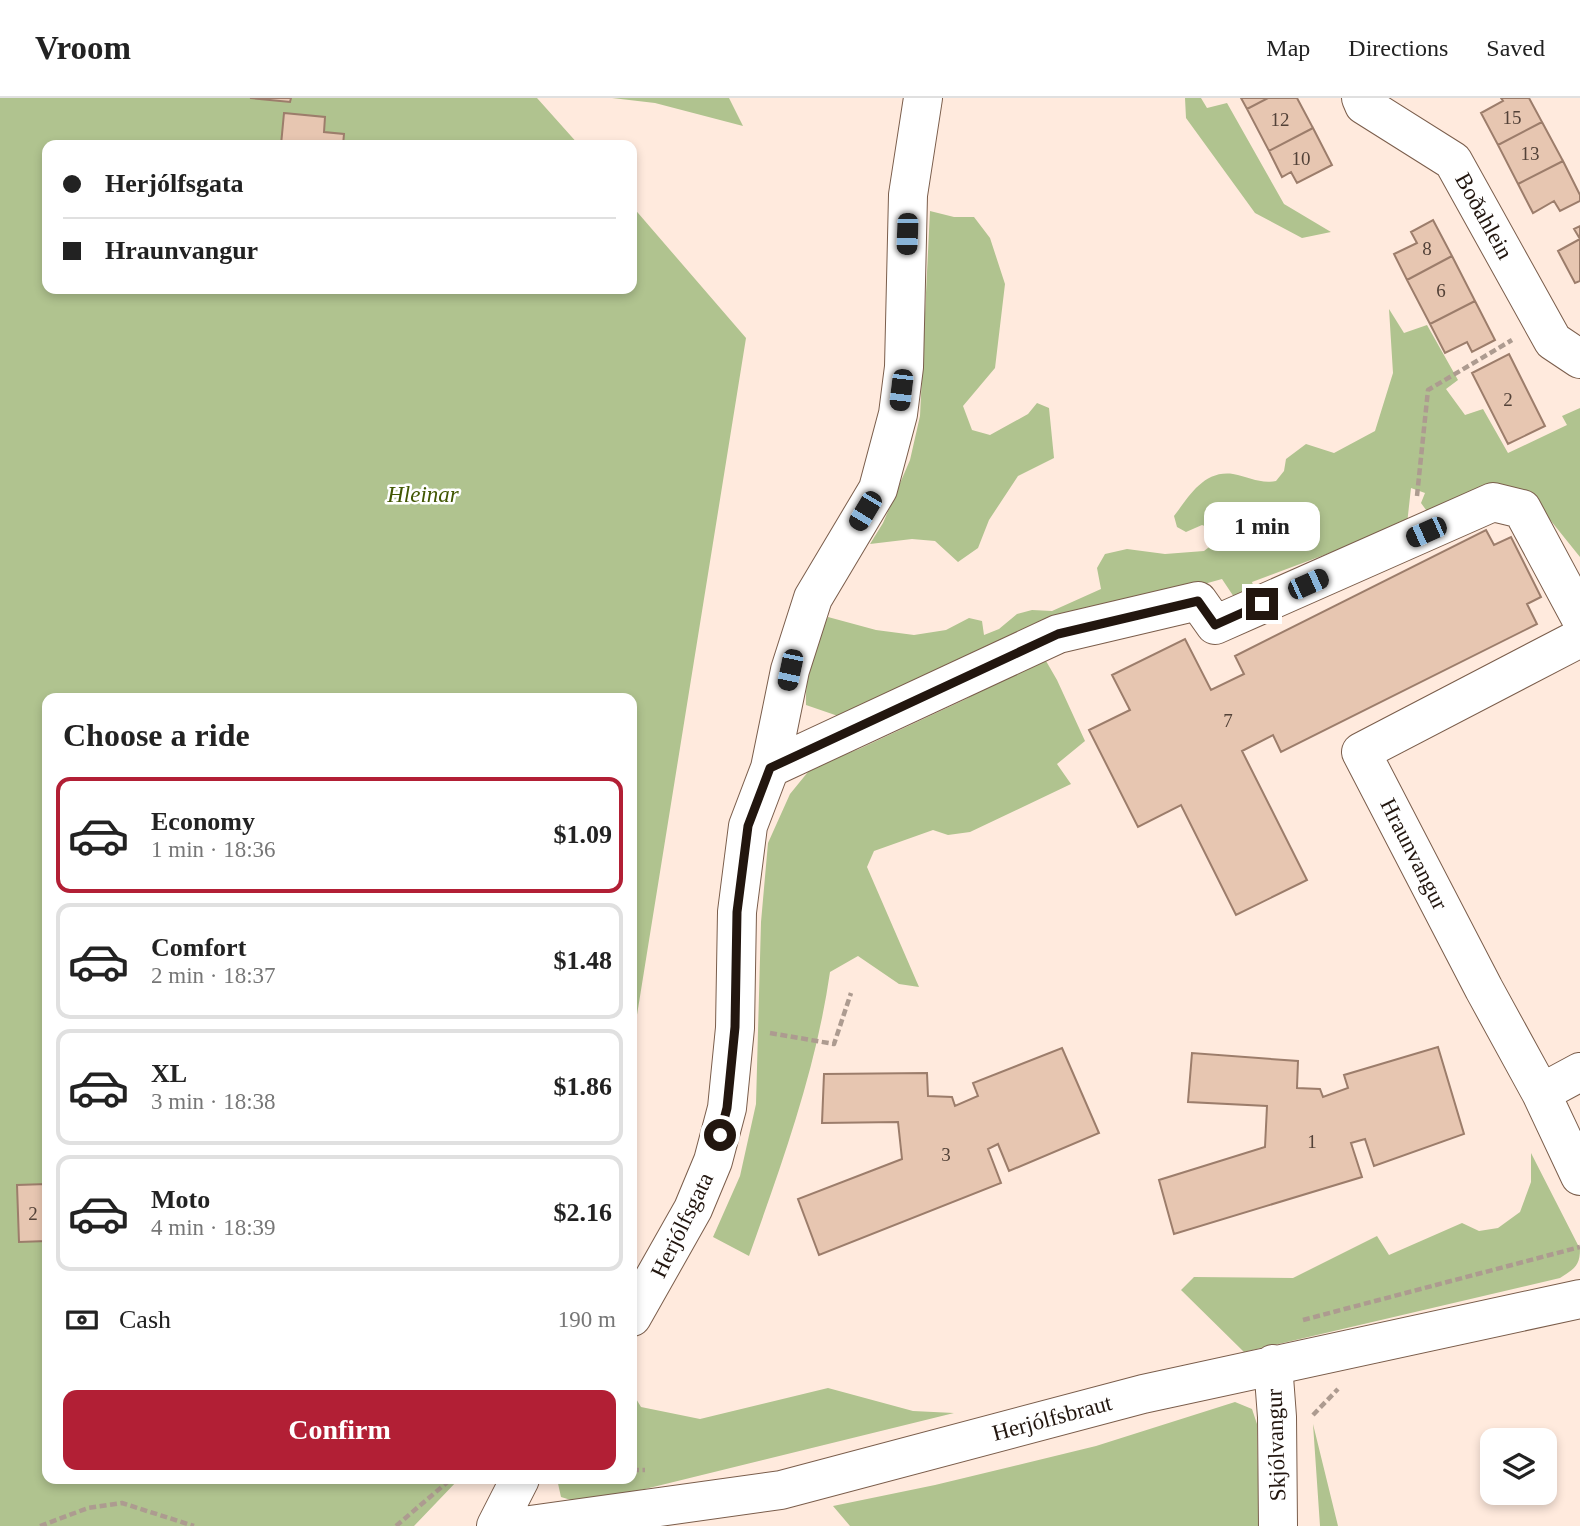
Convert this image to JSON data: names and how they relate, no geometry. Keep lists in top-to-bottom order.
{
  "streets": {
    "street": [
      "Boðahlein",
      "Hraunvangur",
      "Herjólfsgata",
      "Herjólfsbraut",
      "Skjólvangur"
    ]
  },
  "crossings": [
    ["Herjólfsbraut", "Skjólvangur"]
  ],
  "parks": ["Hleinar"],
  "house_numbers": [
    "15",
    "12",
    "13",
    "10",
    "8",
    "6",
    "2",
    "7",
    "1",
    "3",
    "2"
  ],
  "page": {
    "header": "Vroom",
    "nav": ["Map", "Directions", "Saved"],
    "banner": ["Herjólfsgata", "Hraunvangur"],
    "bubble": "1 min",
    "heading": "Choose a ride",
    "list": [
      {
        "name": "Economy",
        "note": "1 min · 18:36",
        "value": "$1.09"
      },
      {
        "name": "Comfort",
        "note": "2 min · 18:37",
        "value": "$1.48"
      },
      {
        "name": "XL",
        "note": "3 min · 18:38",
        "value": "$1.86"
      },
      {
        "name": "Moto",
        "note": "4 min · 18:39",
        "value": "$2.16"
      }
    ],
    "pay": ["Cash", "190 m"],
    "buttons": "Confirm"
  }
}
